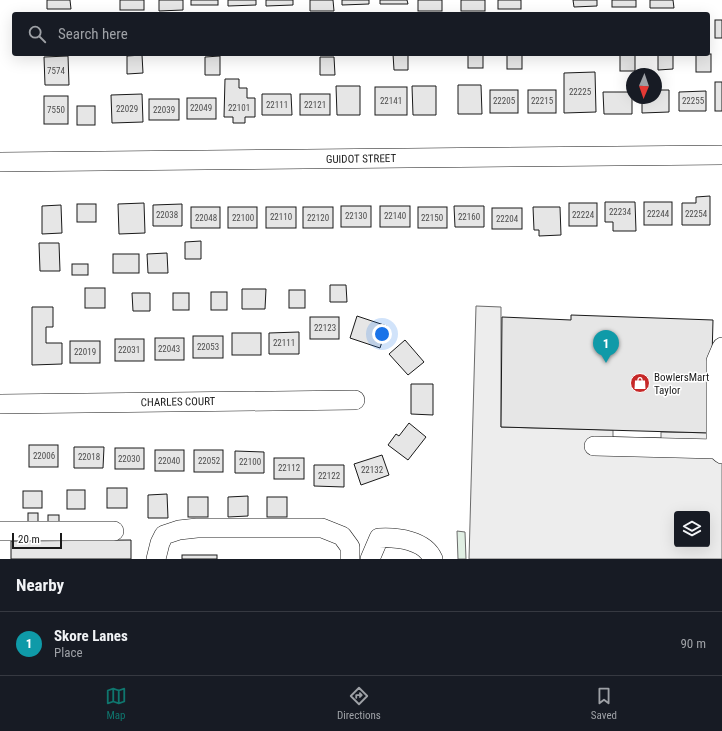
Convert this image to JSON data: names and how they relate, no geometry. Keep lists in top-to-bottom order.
{
  "streets": {
    "street": ["GUIDOT STREET", "CHARLES COURT"]
  },
  "places": {
    "shop": ["BowlersMart Taylor"]
  },
  "house_numbers": [
    "7574",
    "22225",
    "22141",
    "22205",
    "22215",
    "22255",
    "22111",
    "22121",
    "22049",
    "22101",
    "22029",
    "7550",
    "22039",
    "22234",
    "22244",
    "22254",
    "22038",
    "22224",
    "22130",
    "22140",
    "22110",
    "22160",
    "22048",
    "22100",
    "22120",
    "22150",
    "22204",
    "22123",
    "22111",
    "22053",
    "22043",
    "22031",
    "22019",
    "22006",
    "22018",
    "22030",
    "22040",
    "22052",
    "22100",
    "22112",
    "22132",
    "22122"
  ],
  "scale_bar": "20 m",
  "north": "bottom",
  "page": {
    "search": "Search here",
    "pins": "1",
    "scale": "20 m",
    "heading": "Nearby",
    "list": [
      {
        "mark": "1",
        "name": "Skore Lanes",
        "note": "Place",
        "value": "90 m"
      }
    ],
    "nav": ["Map", "Directions", "Saved"]
  }
}
